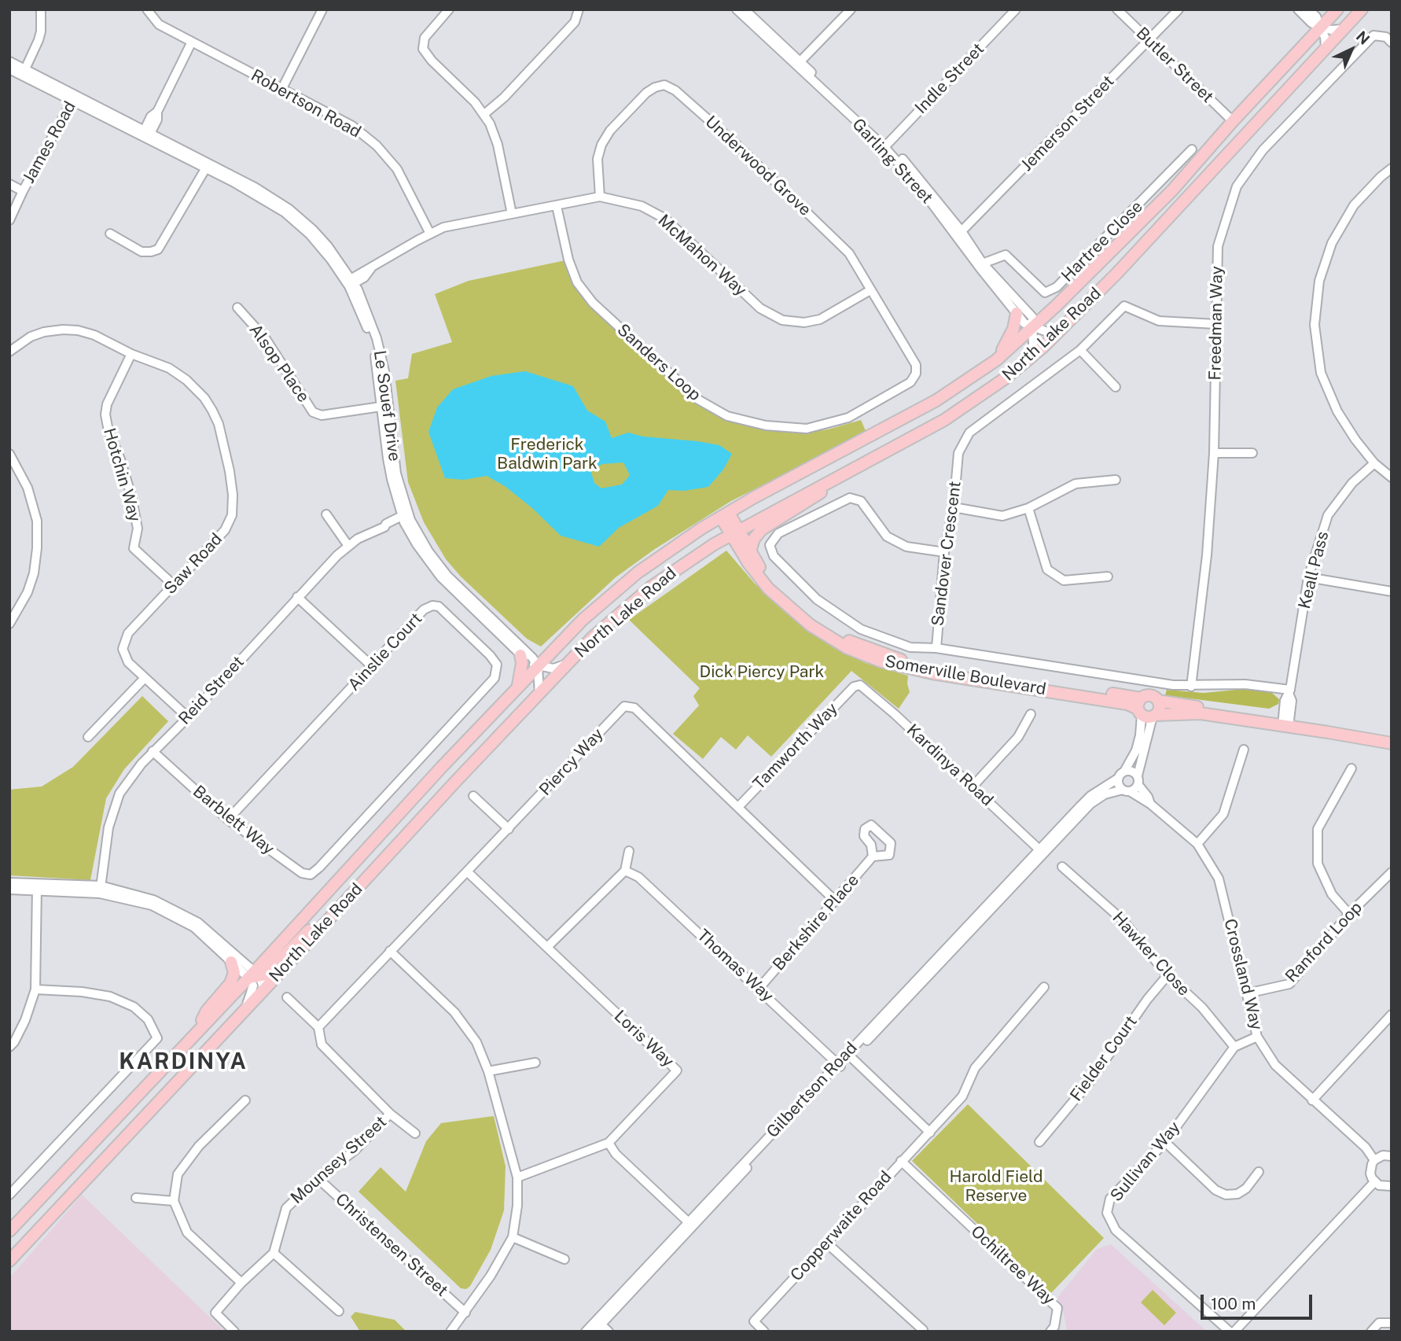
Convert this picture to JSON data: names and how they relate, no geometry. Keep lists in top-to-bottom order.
{
  "streets": {
    "main road": ["North Lake Road", "Somerville Boulevard"],
    "street": [
      "Butler Street",
      "Indle Street",
      "Robertson Road",
      "Jemerson Street",
      "James Road",
      "Garling Street",
      "Underwood Grove",
      "Hartree Close",
      "McMahon Way",
      "Freedman Way",
      "Sanders Loop",
      "Alsop Place",
      "Le Souef Drive",
      "Hotchin Way",
      "Sandover Crescent",
      "Saw Road",
      "Keall Pass",
      "Ainslie Court",
      "Reid Street",
      "Tamworth Way",
      "Piercy Way",
      "Kardinya Road",
      "Barblett Way",
      "Berkshire Place",
      "Ranford Loop",
      "Hawker Close",
      "Thomas Way",
      "Crossland Way",
      "Loris Way",
      "Fielder Court",
      "Gilbertson Road",
      "Mounsey Street",
      "Sullivan Way",
      "Copperwaite Road",
      "Christensen Street",
      "Ochiltree Way"
    ]
  },
  "crossings": [
    ["Butler Street", "Jemerson Street"],
    ["Butler Street", "North Lake Road"],
    ["Indle Street", "Garling Street"],
    ["Robertson Road", "McMahon Way"],
    ["Jemerson Street", "Garling Street"],
    ["James Road", "Le Souef Drive"],
    ["Garling Street", "Hartree Close"],
    ["Garling Street", "North Lake Road"],
    ["Underwood Grove", "McMahon Way"],
    ["Underwood Grove", "Sanders Loop"],
    ["McMahon Way", "Sanders Loop"],
    ["McMahon Way", "Le Souef Drive"],
    ["Freedman Way", "Sandover Crescent"],
    ["North Lake Road", "Le Souef Drive"],
    ["North Lake Road", "Somerville Boulevard"],
    ["Alsop Place", "Le Souef Drive"],
    ["Le Souef Drive", "Reid Street"],
    ["Hotchin Way", "Saw Road"],
    ["Sandover Crescent", "Keall Pass"],
    ["Saw Road", "Reid Street"],
    ["Keall Pass", "Somerville Boulevard"],
    ["Ainslie Court", "Barblett Way"],
    ["Reid Street", "Barblett Way"],
    ["Tamworth Way", "Piercy Way"],
    ["Tamworth Way", "Kardinya Road"],
    ["Piercy Way", "Berkshire Place"],
    ["Piercy Way", "Loris Way"],
    ["Kardinya Road", "Gilbertson Road"],
    ["Berkshire Place", "Thomas Way"],
    ["Ranford Loop", "Crossland Way"],
    ["Hawker Close", "Fielder Court"],
    ["Hawker Close", "Sullivan Way"],
    ["Thomas Way", "Gilbertson Road"],
    ["Mounsey Street", "Christensen Street"],
    ["Copperwaite Road", "Ochiltree Way"]
  ],
  "districts": ["KARDINYA"],
  "parks": ["Frederick Baldwin Park", "Dick Piercy Park", "Harold Field Reserve"],
  "scale_bar": "100 m",
  "north": "top right"
}
